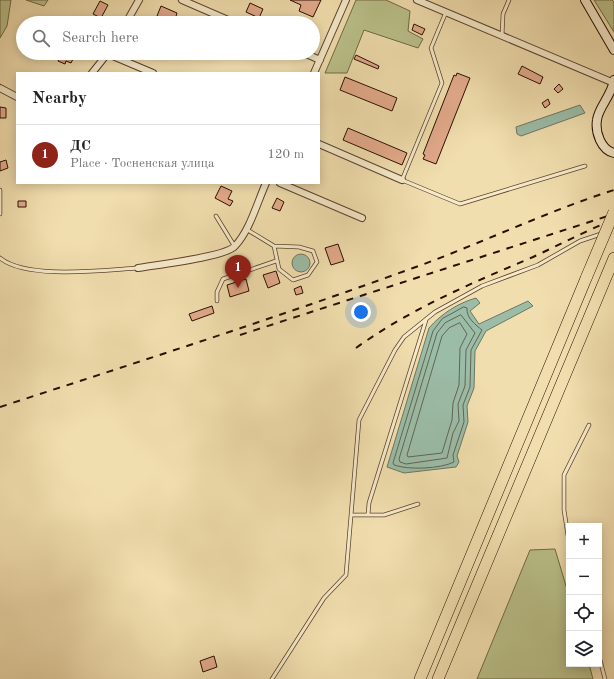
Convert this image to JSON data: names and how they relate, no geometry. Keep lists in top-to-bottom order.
{
  "page": {
    "search": "Search here",
    "heading": "Nearby",
    "list": [
      {
        "mark": "1",
        "name": "ДС",
        "note": "Place · Тосненская улица",
        "value": "120 m"
      }
    ],
    "pins": "1",
    "map_buttons": ["+", "−"]
  }
}
